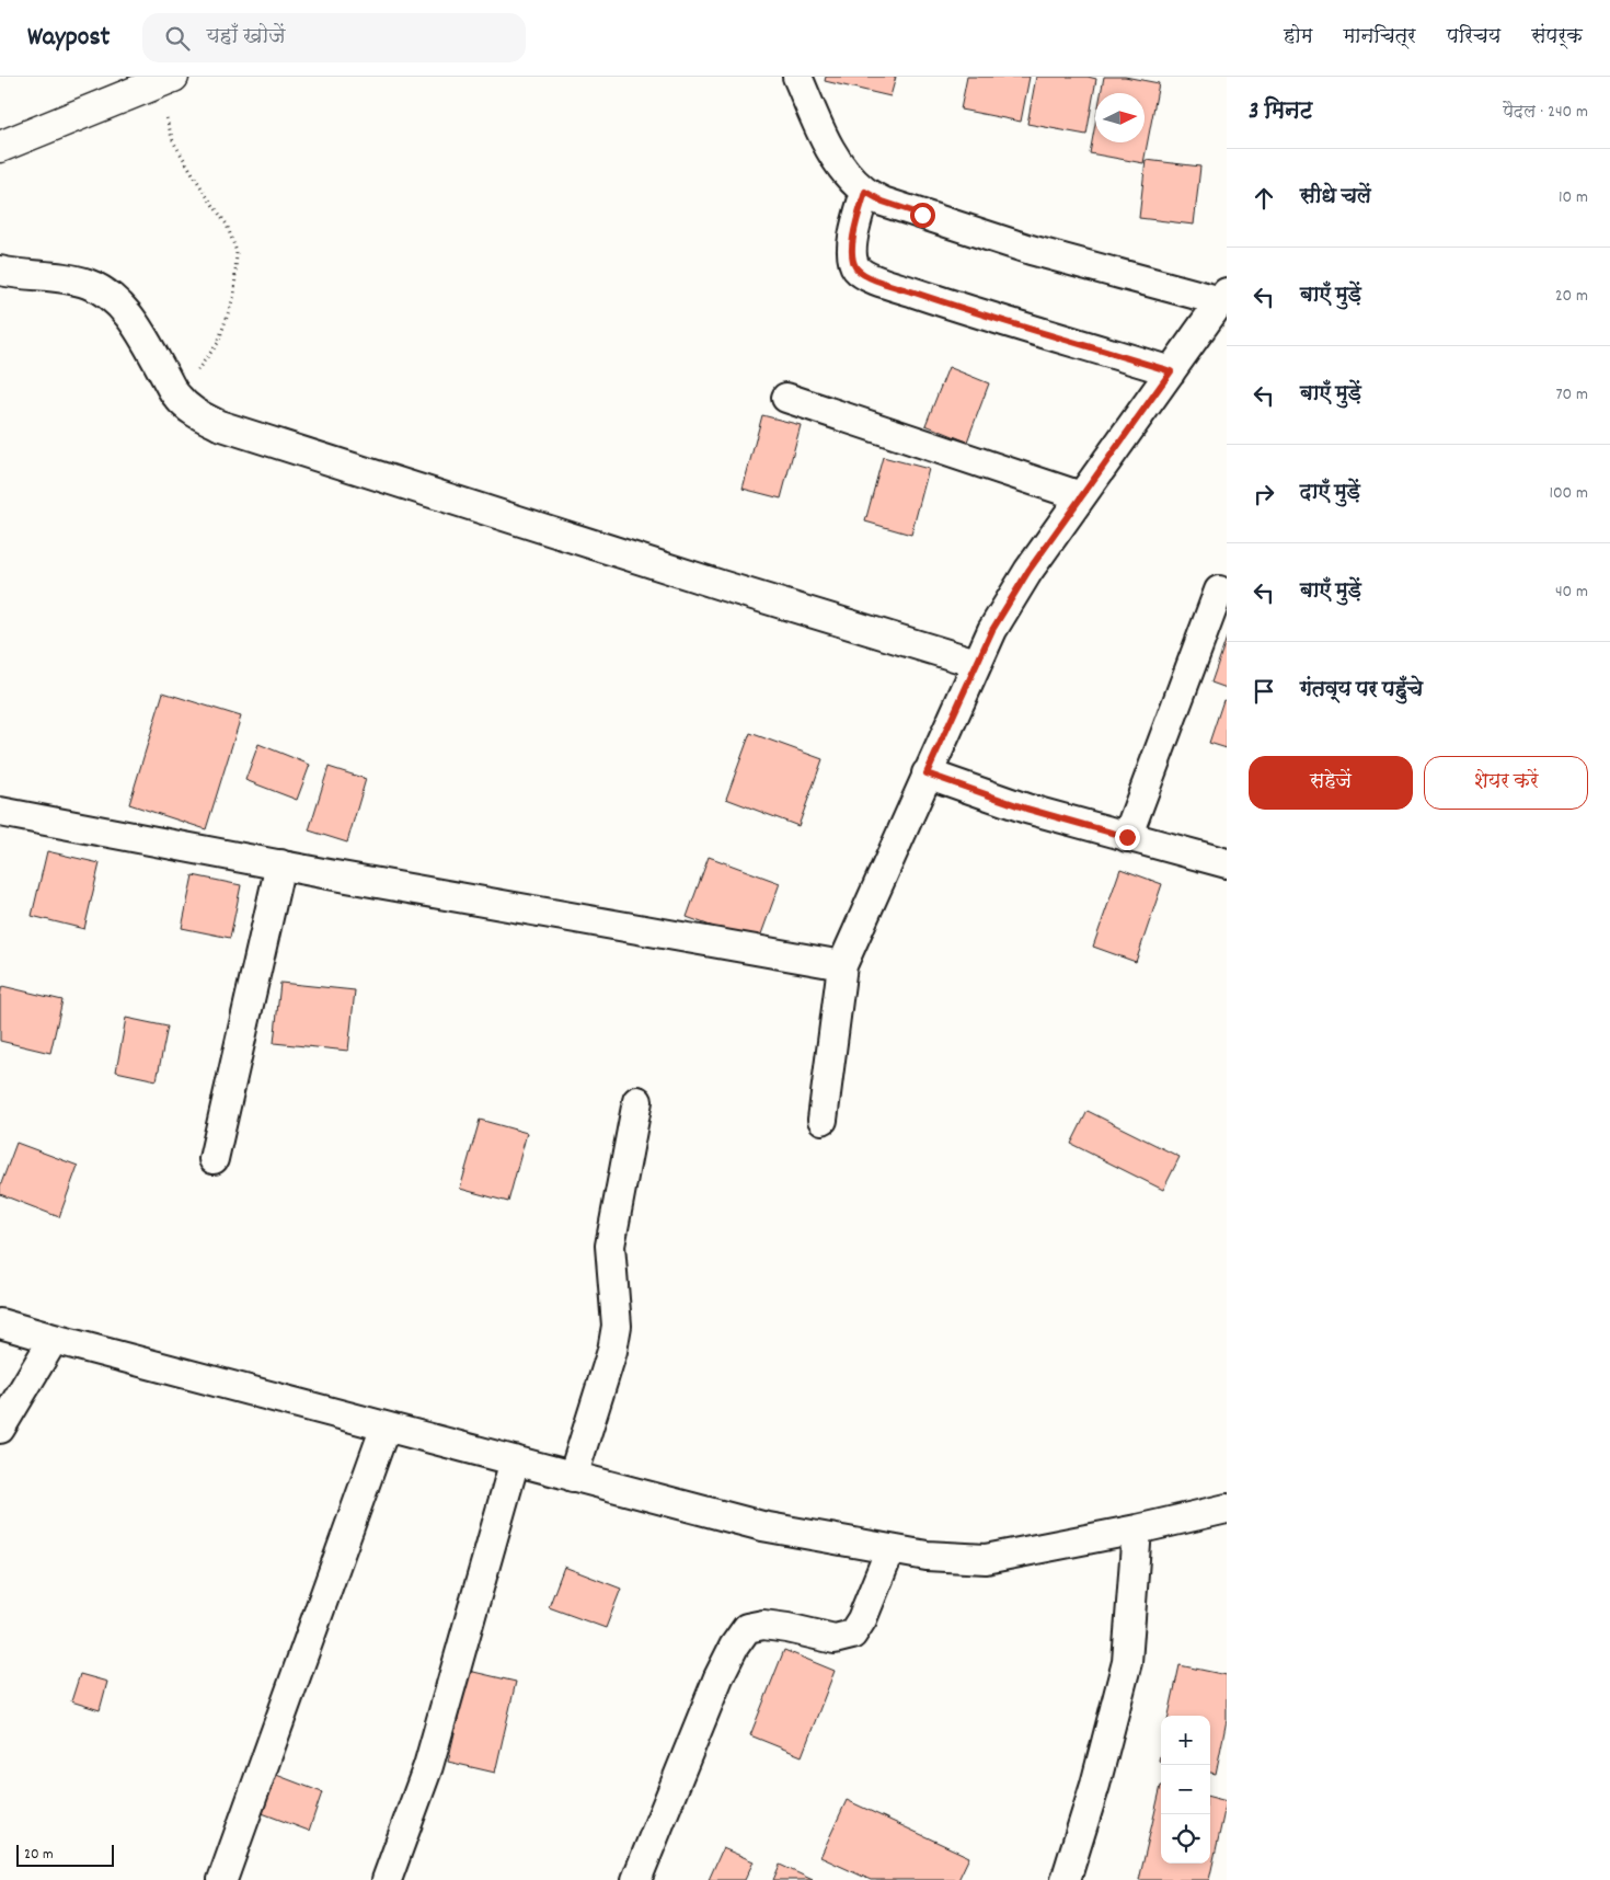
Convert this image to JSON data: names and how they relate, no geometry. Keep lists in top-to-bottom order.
{
  "scale_bar": "20 m",
  "north": "right",
  "page": {
    "header": "Waypost",
    "search": "यहाँ खोजें",
    "nav": [
      "होम",
      "मानचित्र",
      "परिचय",
      "संपर्क"
    ],
    "heading": ["3 मिनट", "पैदल · 240 m"],
    "list": [
      ["सीधे चलें", "10 m"],
      ["बाएँ मुड़ें", "20 m"],
      ["बाएँ मुड़ें", "70 m"],
      ["दाएँ मुड़ें", "100 m"],
      ["बाएँ मुड़ें", "40 m"],
      "गंतव्य पर पहुँचे"
    ],
    "buttons": ["सहेजें", "शेयर करें"],
    "map_buttons": ["+", "−"],
    "scale": "20 m"
  }
}
